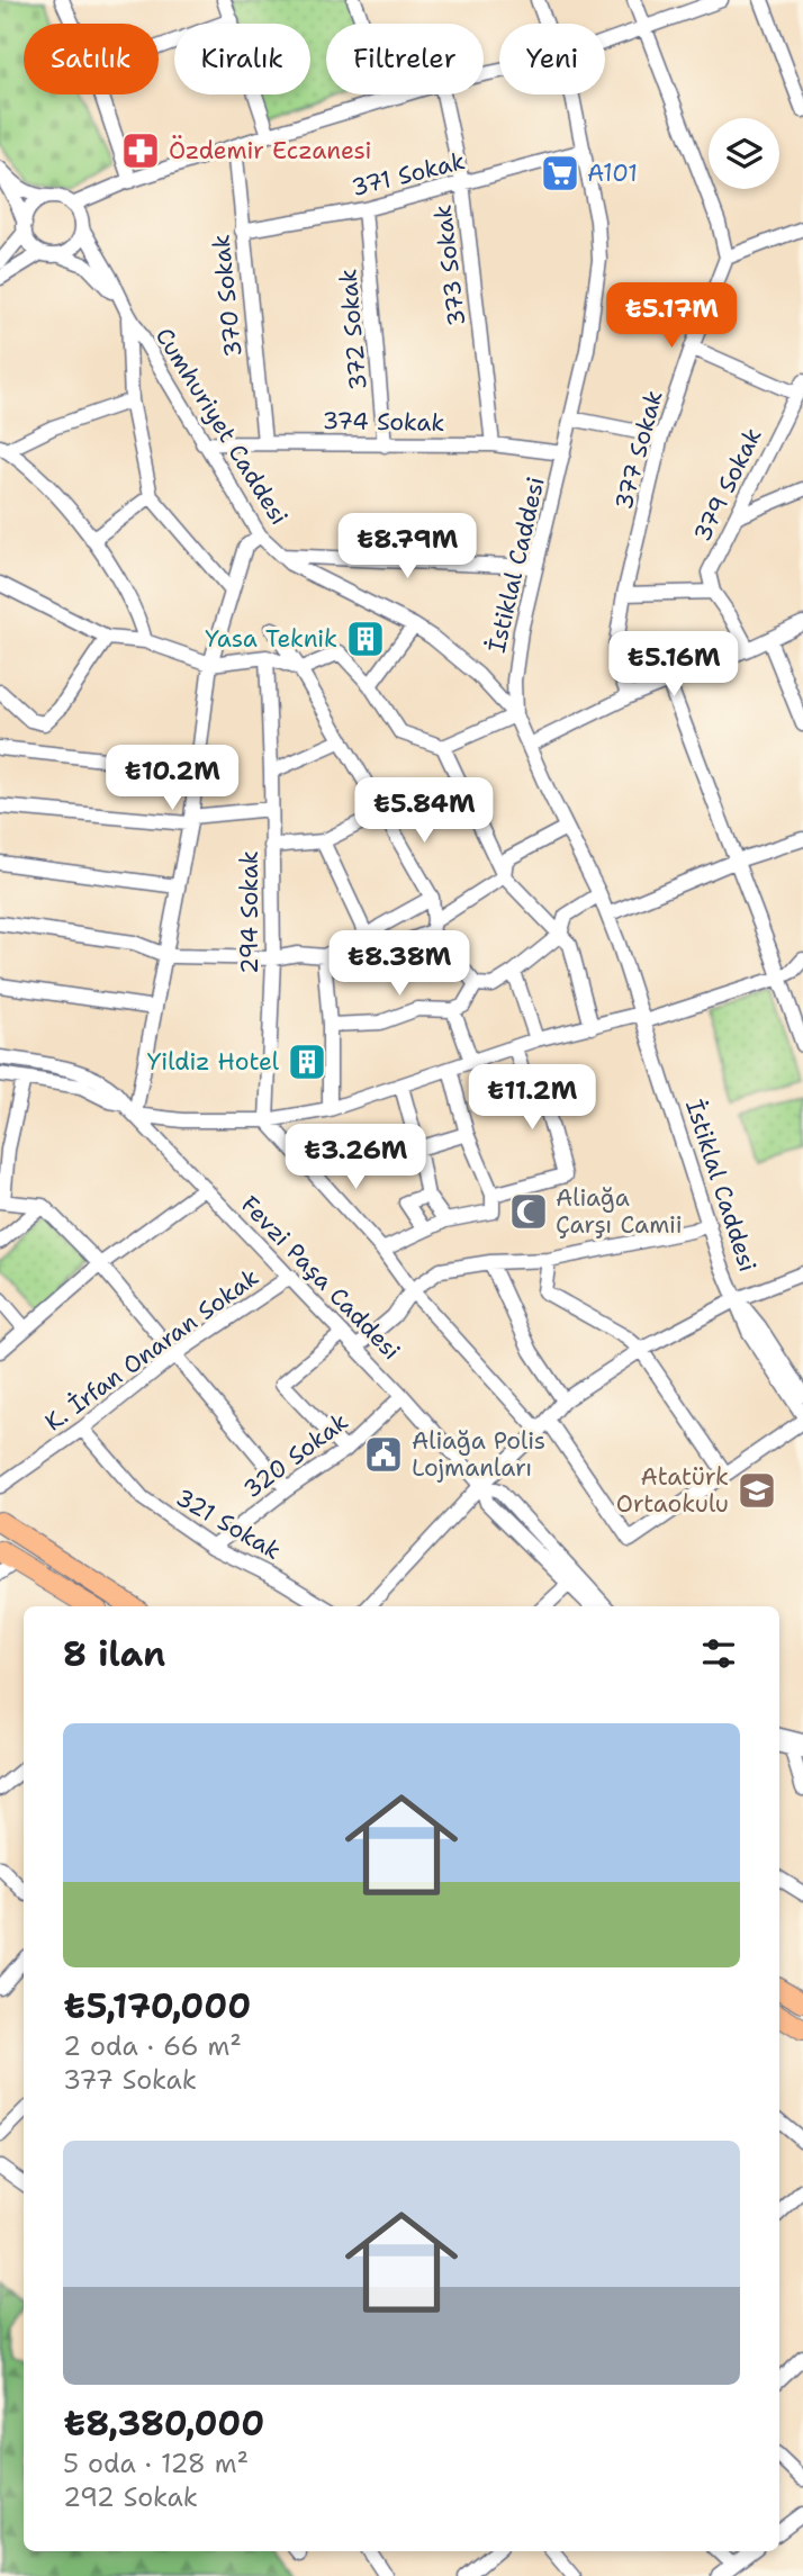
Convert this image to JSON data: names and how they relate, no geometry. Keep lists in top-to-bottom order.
{
  "streets": {
    "street": [
      "371 Sokak",
      "373 Sokak",
      "370 Sokak",
      "372 Sokak",
      "374 Sokak",
      "Cumhuriyet Caddesi",
      "377 Sokak",
      "379 Sokak",
      "İstiklal Caddesi",
      "294 Sokak",
      "Fevzi Paşa Caddesi",
      "K. İrfan Onaran Sokak",
      "320 Sokak",
      "321 Sokak"
    ]
  },
  "crossings": [
    ["371 Sokak", "373 Sokak"],
    ["371 Sokak", "370 Sokak"],
    ["371 Sokak", "372 Sokak"],
    ["371 Sokak", "İstiklal Caddesi"],
    ["373 Sokak", "374 Sokak"],
    ["370 Sokak", "374 Sokak"],
    ["372 Sokak", "374 Sokak"],
    ["374 Sokak", "Cumhuriyet Caddesi"],
    ["374 Sokak", "İstiklal Caddesi"],
    ["Cumhuriyet Caddesi", "İstiklal Caddesi"],
    ["Fevzi Paşa Caddesi", "K. İrfan Onaran Sokak"],
    ["Fevzi Paşa Caddesi", "320 Sokak"],
    ["K. İrfan Onaran Sokak", "321 Sokak"],
    ["320 Sokak", "321 Sokak"]
  ],
  "places": {
    "pharmacy": ["Özdemir Eczanesi"],
    "supermarket": ["A101"],
    "building": ["Yasa Teknik", "Yildiz Hotel"],
    "mosque": ["Aliağa Çarşı Camii"],
    "public building": ["Aliağa Polis Lojmanları"],
    "school or university": ["Atatürk Ortaokulu"]
  },
  "page": {
    "chip": [
      "Satılık",
      "Kiralık",
      "Filtreler",
      "Yeni"
    ],
    "price": [
      "₺5.17M",
      "₺8.79M",
      "₺5.16M",
      "₺10.2M",
      "₺5.84M",
      "₺8.38M",
      "₺11.2M",
      "₺3.26M"
    ],
    "heading": "8 ilan",
    "list": [
      {
        "name": "₺5,170,000",
        "note": "2 oda · 66 m² · 377 Sokak"
      },
      {
        "name": "₺8,380,000",
        "note": "5 oda · 128 m² · 292 Sokak"
      }
    ]
  }
}
